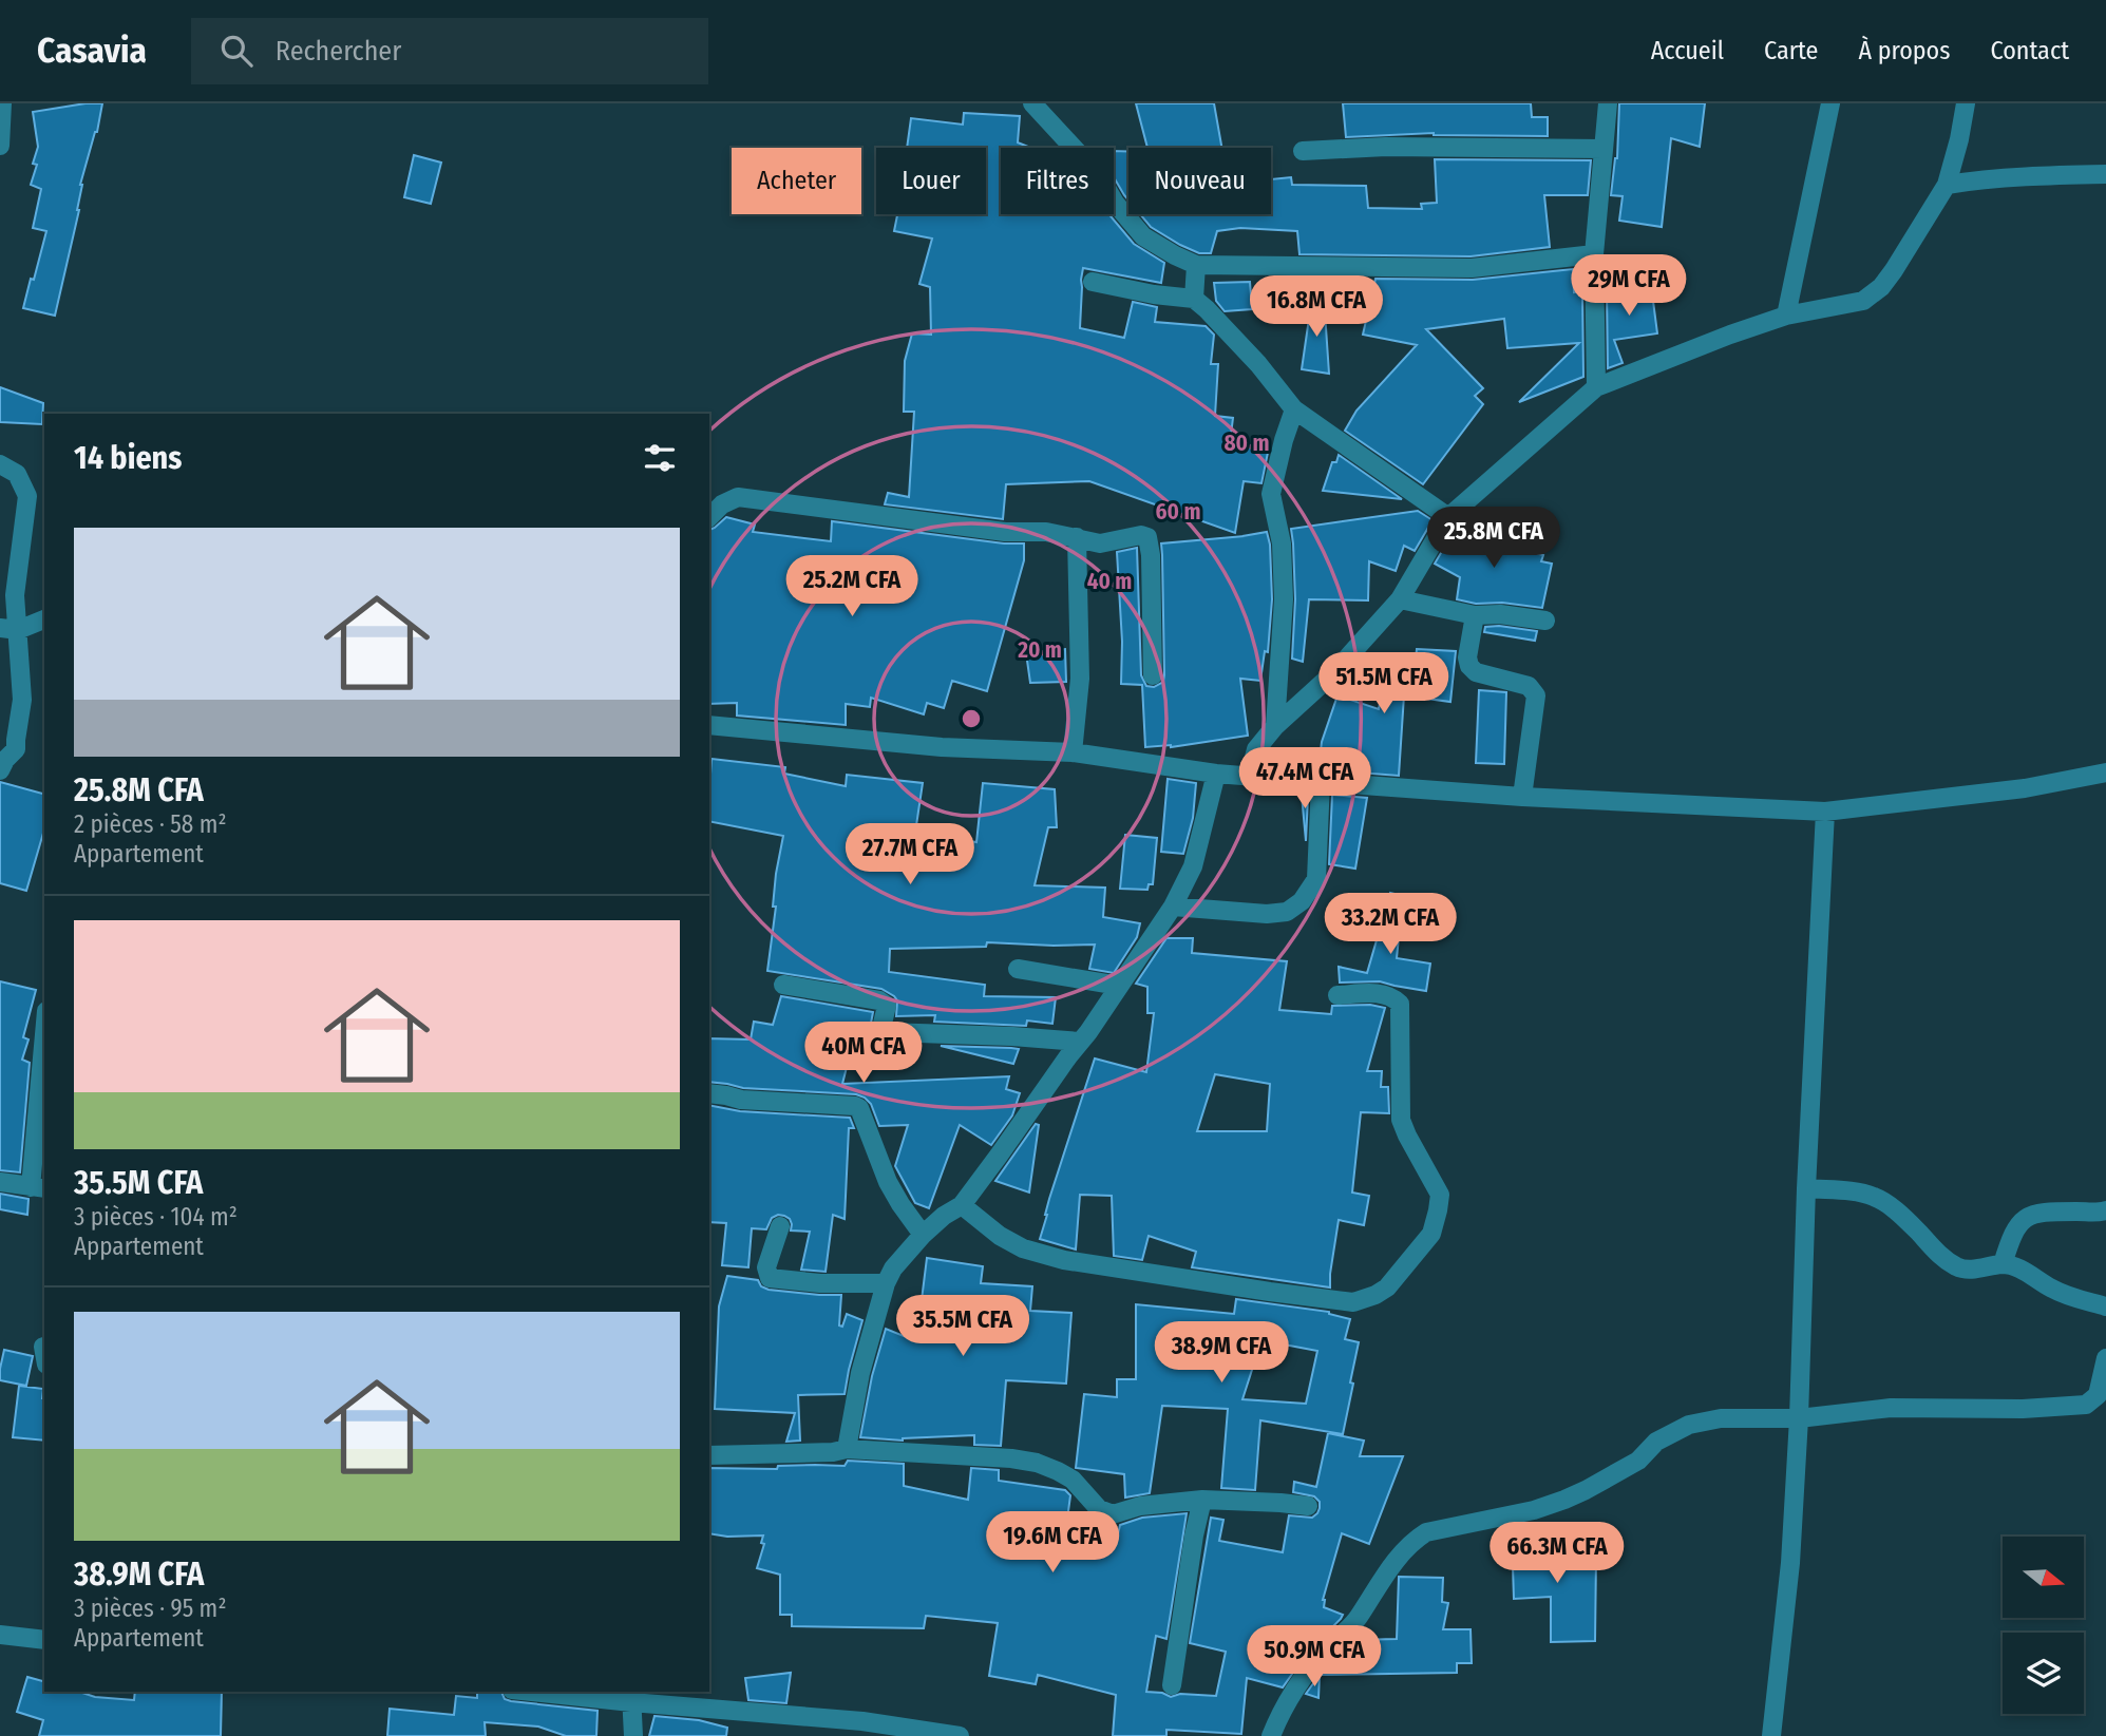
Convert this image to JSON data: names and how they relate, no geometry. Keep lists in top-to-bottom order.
{
  "north": "right",
  "page": {
    "header": "Casavia",
    "search": "Rechercher",
    "nav": [
      "Accueil",
      "Carte",
      "À propos",
      "Contact"
    ],
    "chip": [
      "Acheter",
      "Louer",
      "Filtres",
      "Nouveau"
    ],
    "price": [
      "29M CFA",
      "16.8M CFA",
      "25.8M CFA",
      "25.2M CFA",
      "51.5M CFA",
      "47.4M CFA",
      "27.7M CFA",
      "33.2M CFA",
      "40M CFA",
      "35.5M CFA",
      "38.9M CFA",
      "19.6M CFA",
      "66.3M CFA",
      "50.9M CFA"
    ],
    "heading": "14 biens",
    "list": [
      {
        "name": "25.8M CFA",
        "note": "2 pièces · 58 m² · Appartement"
      },
      {
        "name": "35.5M CFA",
        "note": "3 pièces · 104 m² · Appartement"
      },
      {
        "name": "38.9M CFA",
        "note": "3 pièces · 95 m² · Appartement"
      }
    ]
  },
  "rings": [
    "80 m",
    "60 m",
    "40 m",
    "20 m"
  ]
}
